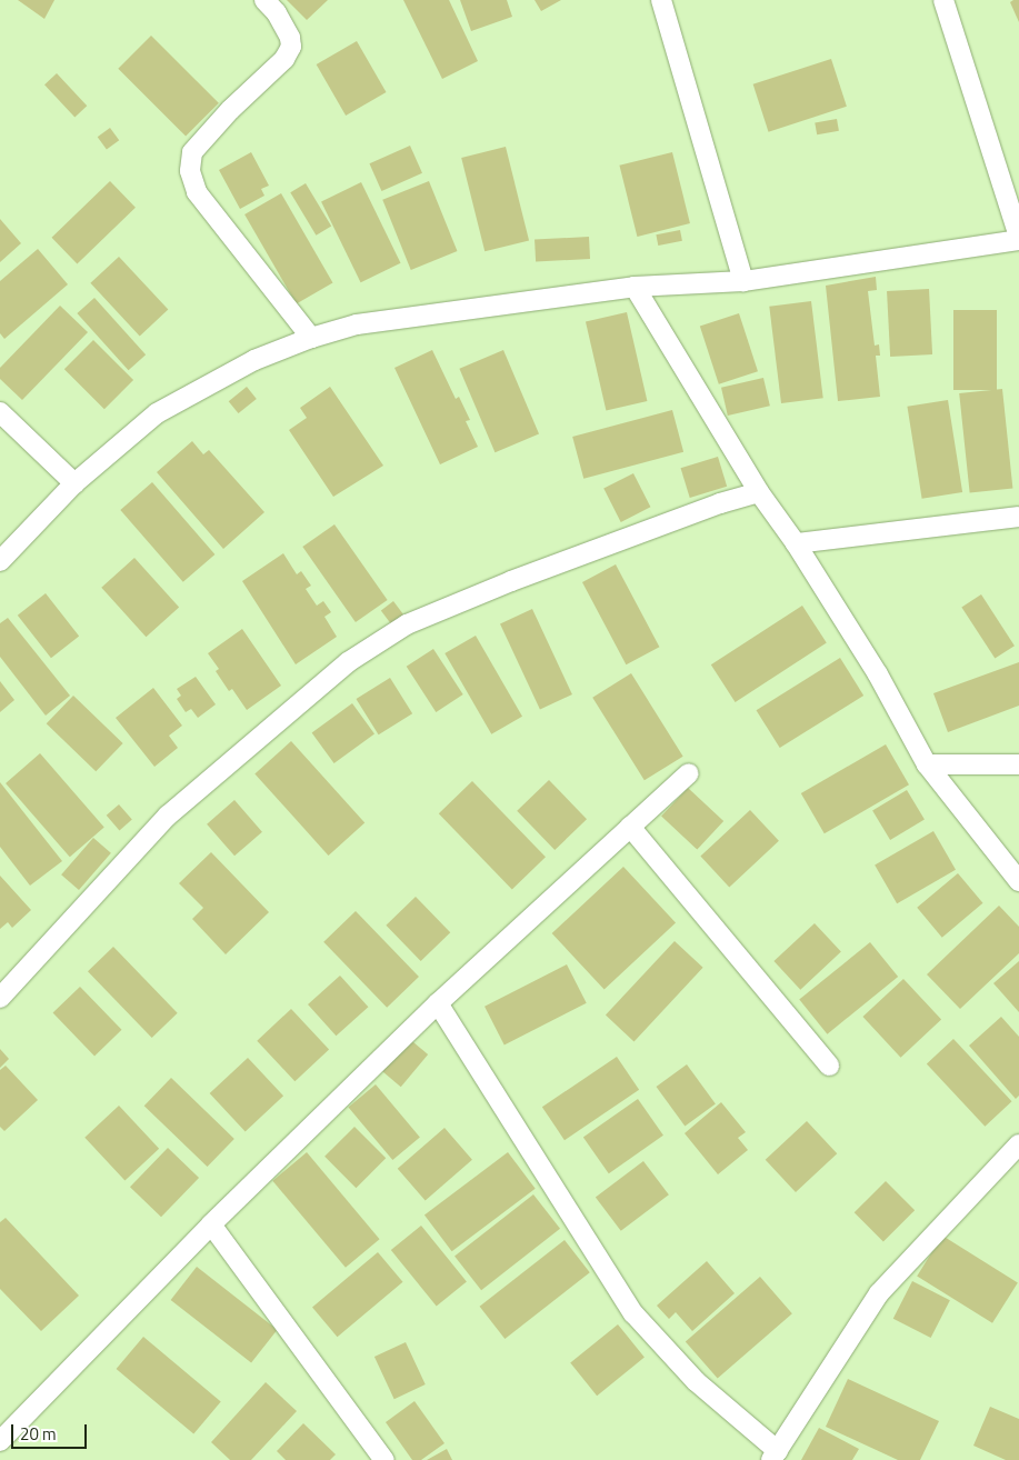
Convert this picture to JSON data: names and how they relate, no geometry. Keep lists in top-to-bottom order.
{
  "scale_bar": "20 m"
}
